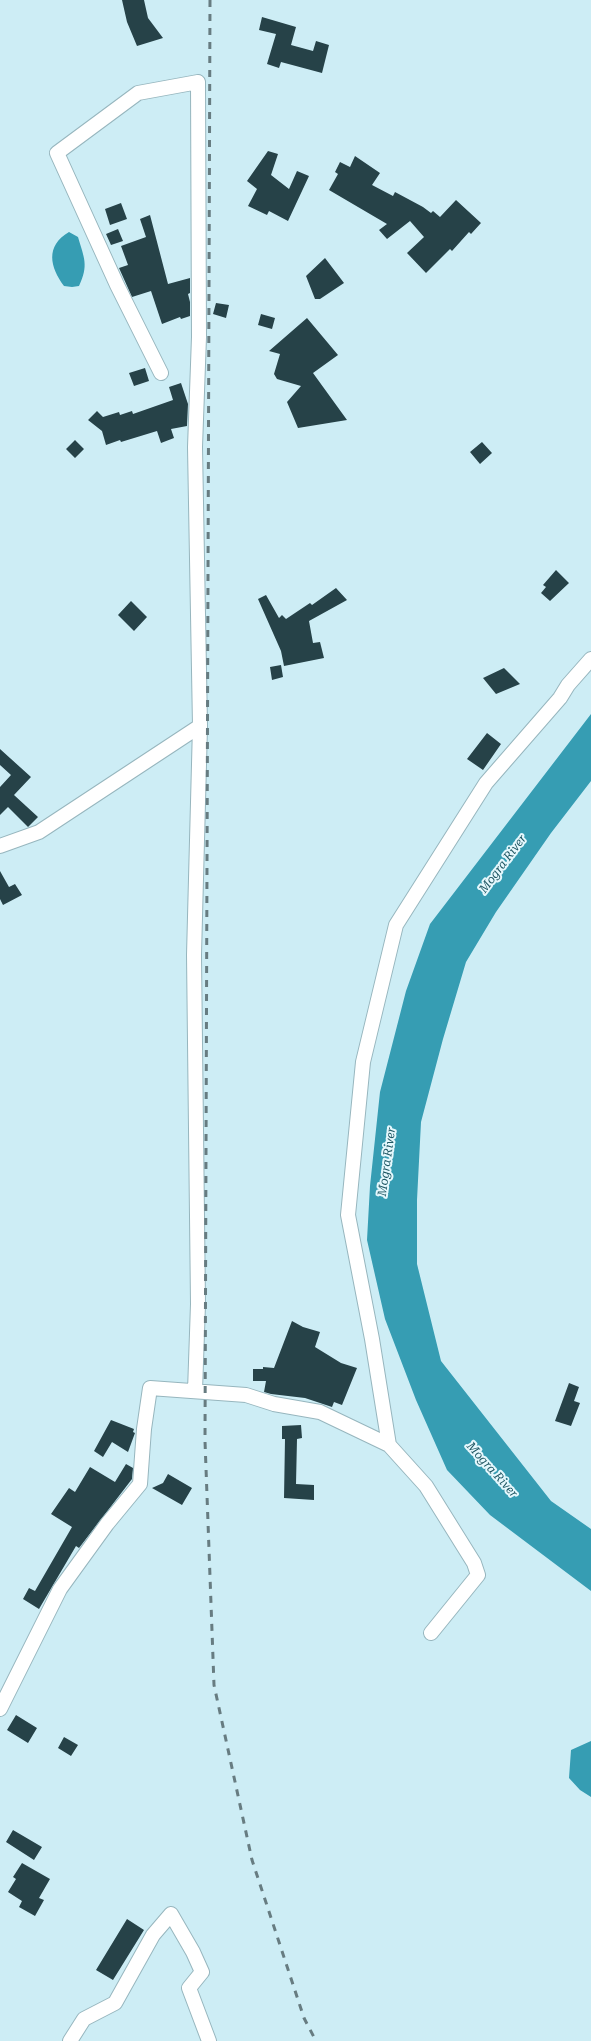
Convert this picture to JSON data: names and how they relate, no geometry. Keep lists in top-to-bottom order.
{
  "water": ["Mogra River"]
}
